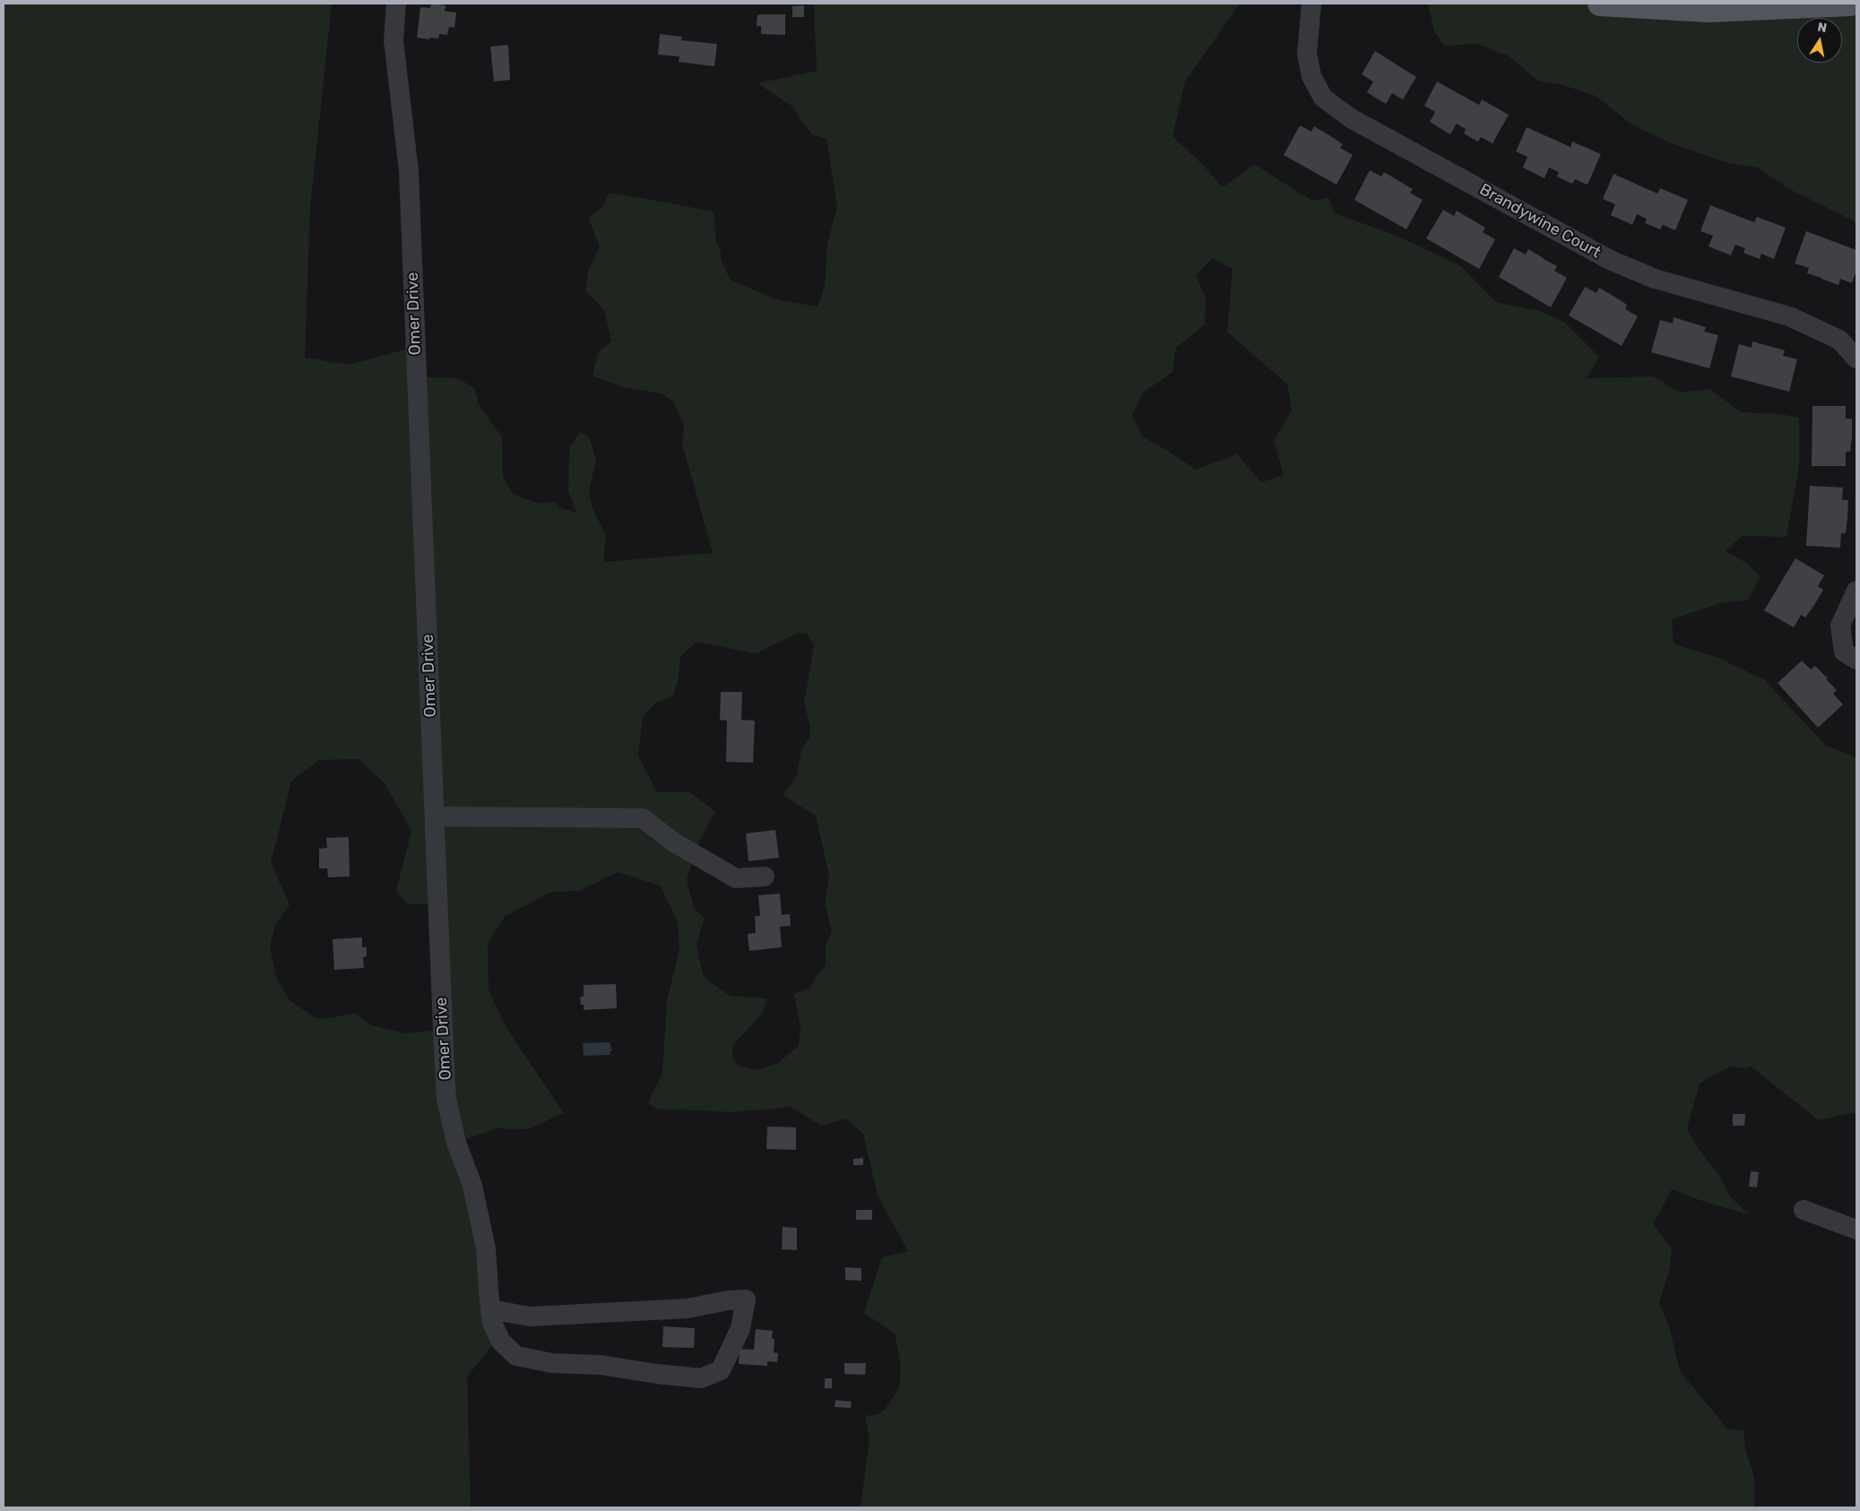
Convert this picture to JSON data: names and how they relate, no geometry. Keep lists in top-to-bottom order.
{
  "streets": {
    "street": ["Brandywine Court", "Omer Drive"]
  },
  "north": "top"
}
